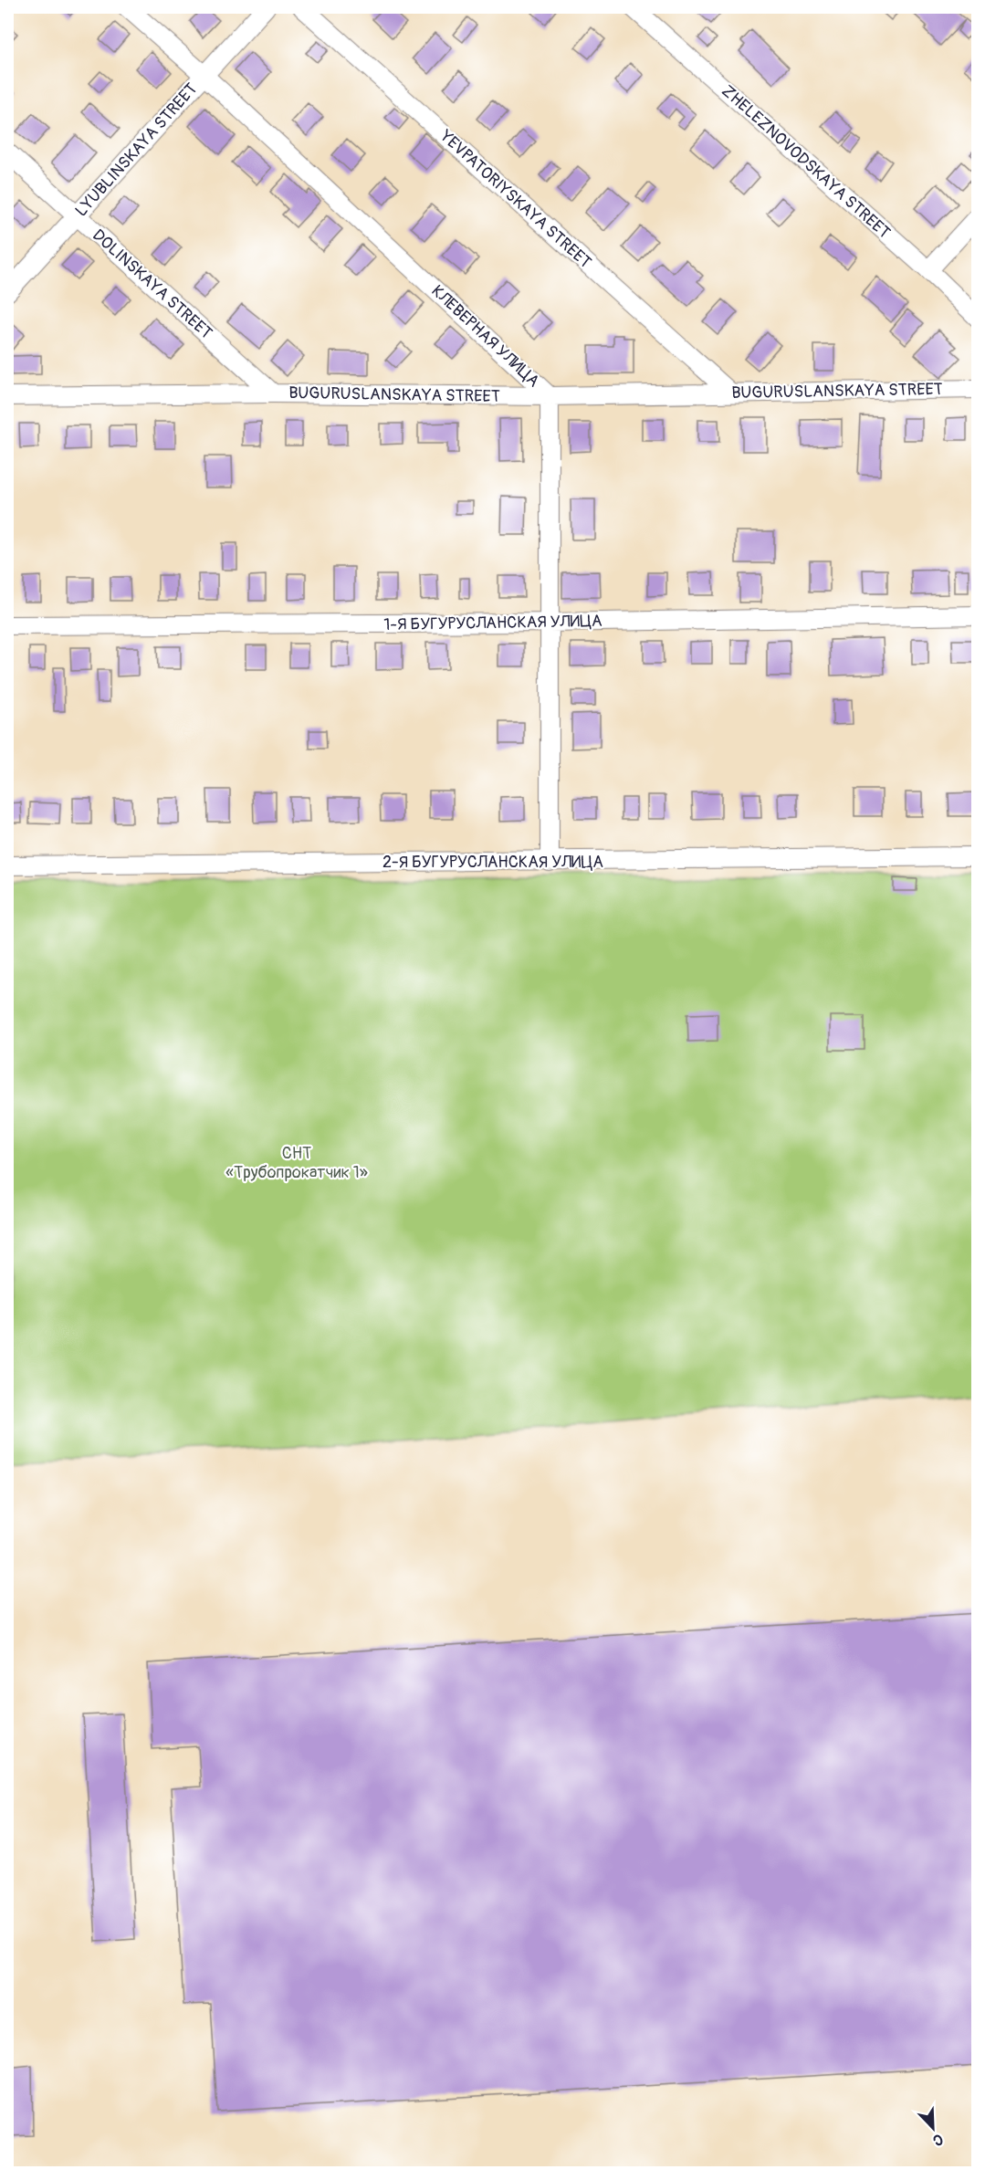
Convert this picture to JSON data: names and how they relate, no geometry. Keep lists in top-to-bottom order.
{
  "streets": {
    "street": [
      "LYUBLINSKAYA STREET",
      "ZHELEZNOVODSKAYA STREET",
      "YEVPATORIYSKAYA STREET",
      "DOLINSKAYA STREET",
      "КЛЕВЕРНАЯ УЛИЦА",
      "BUGURUSLANSKAYA STREET",
      "1-Я БУГУРУСЛАНСКАЯ УЛИЦА",
      "2-Я БУГУРУСЛАНСКАЯ УЛИЦА"
    ]
  },
  "crossings": [
    ["LYUBLINSKAYA STREET", "DOLINSKAYA STREET"],
    ["LYUBLINSKAYA STREET", "КЛЕВЕРНАЯ УЛИЦА"],
    ["YEVPATORIYSKAYA STREET", "BUGURUSLANSKAYA STREET"],
    ["DOLINSKAYA STREET", "BUGURUSLANSKAYA STREET"],
    ["КЛЕВЕРНАЯ УЛИЦА", "BUGURUSLANSKAYA STREET"],
    ["КЛЕВЕРНАЯ УЛИЦА", "1-Я БУГУРУСЛАНСКАЯ УЛИЦА"],
    ["КЛЕВЕРНАЯ УЛИЦА", "2-Я БУГУРУСЛАНСКАЯ УЛИЦА"]
  ],
  "parks": ["СНТ «Трубопрокатчик 1»"],
  "north": "bottom right"
}
